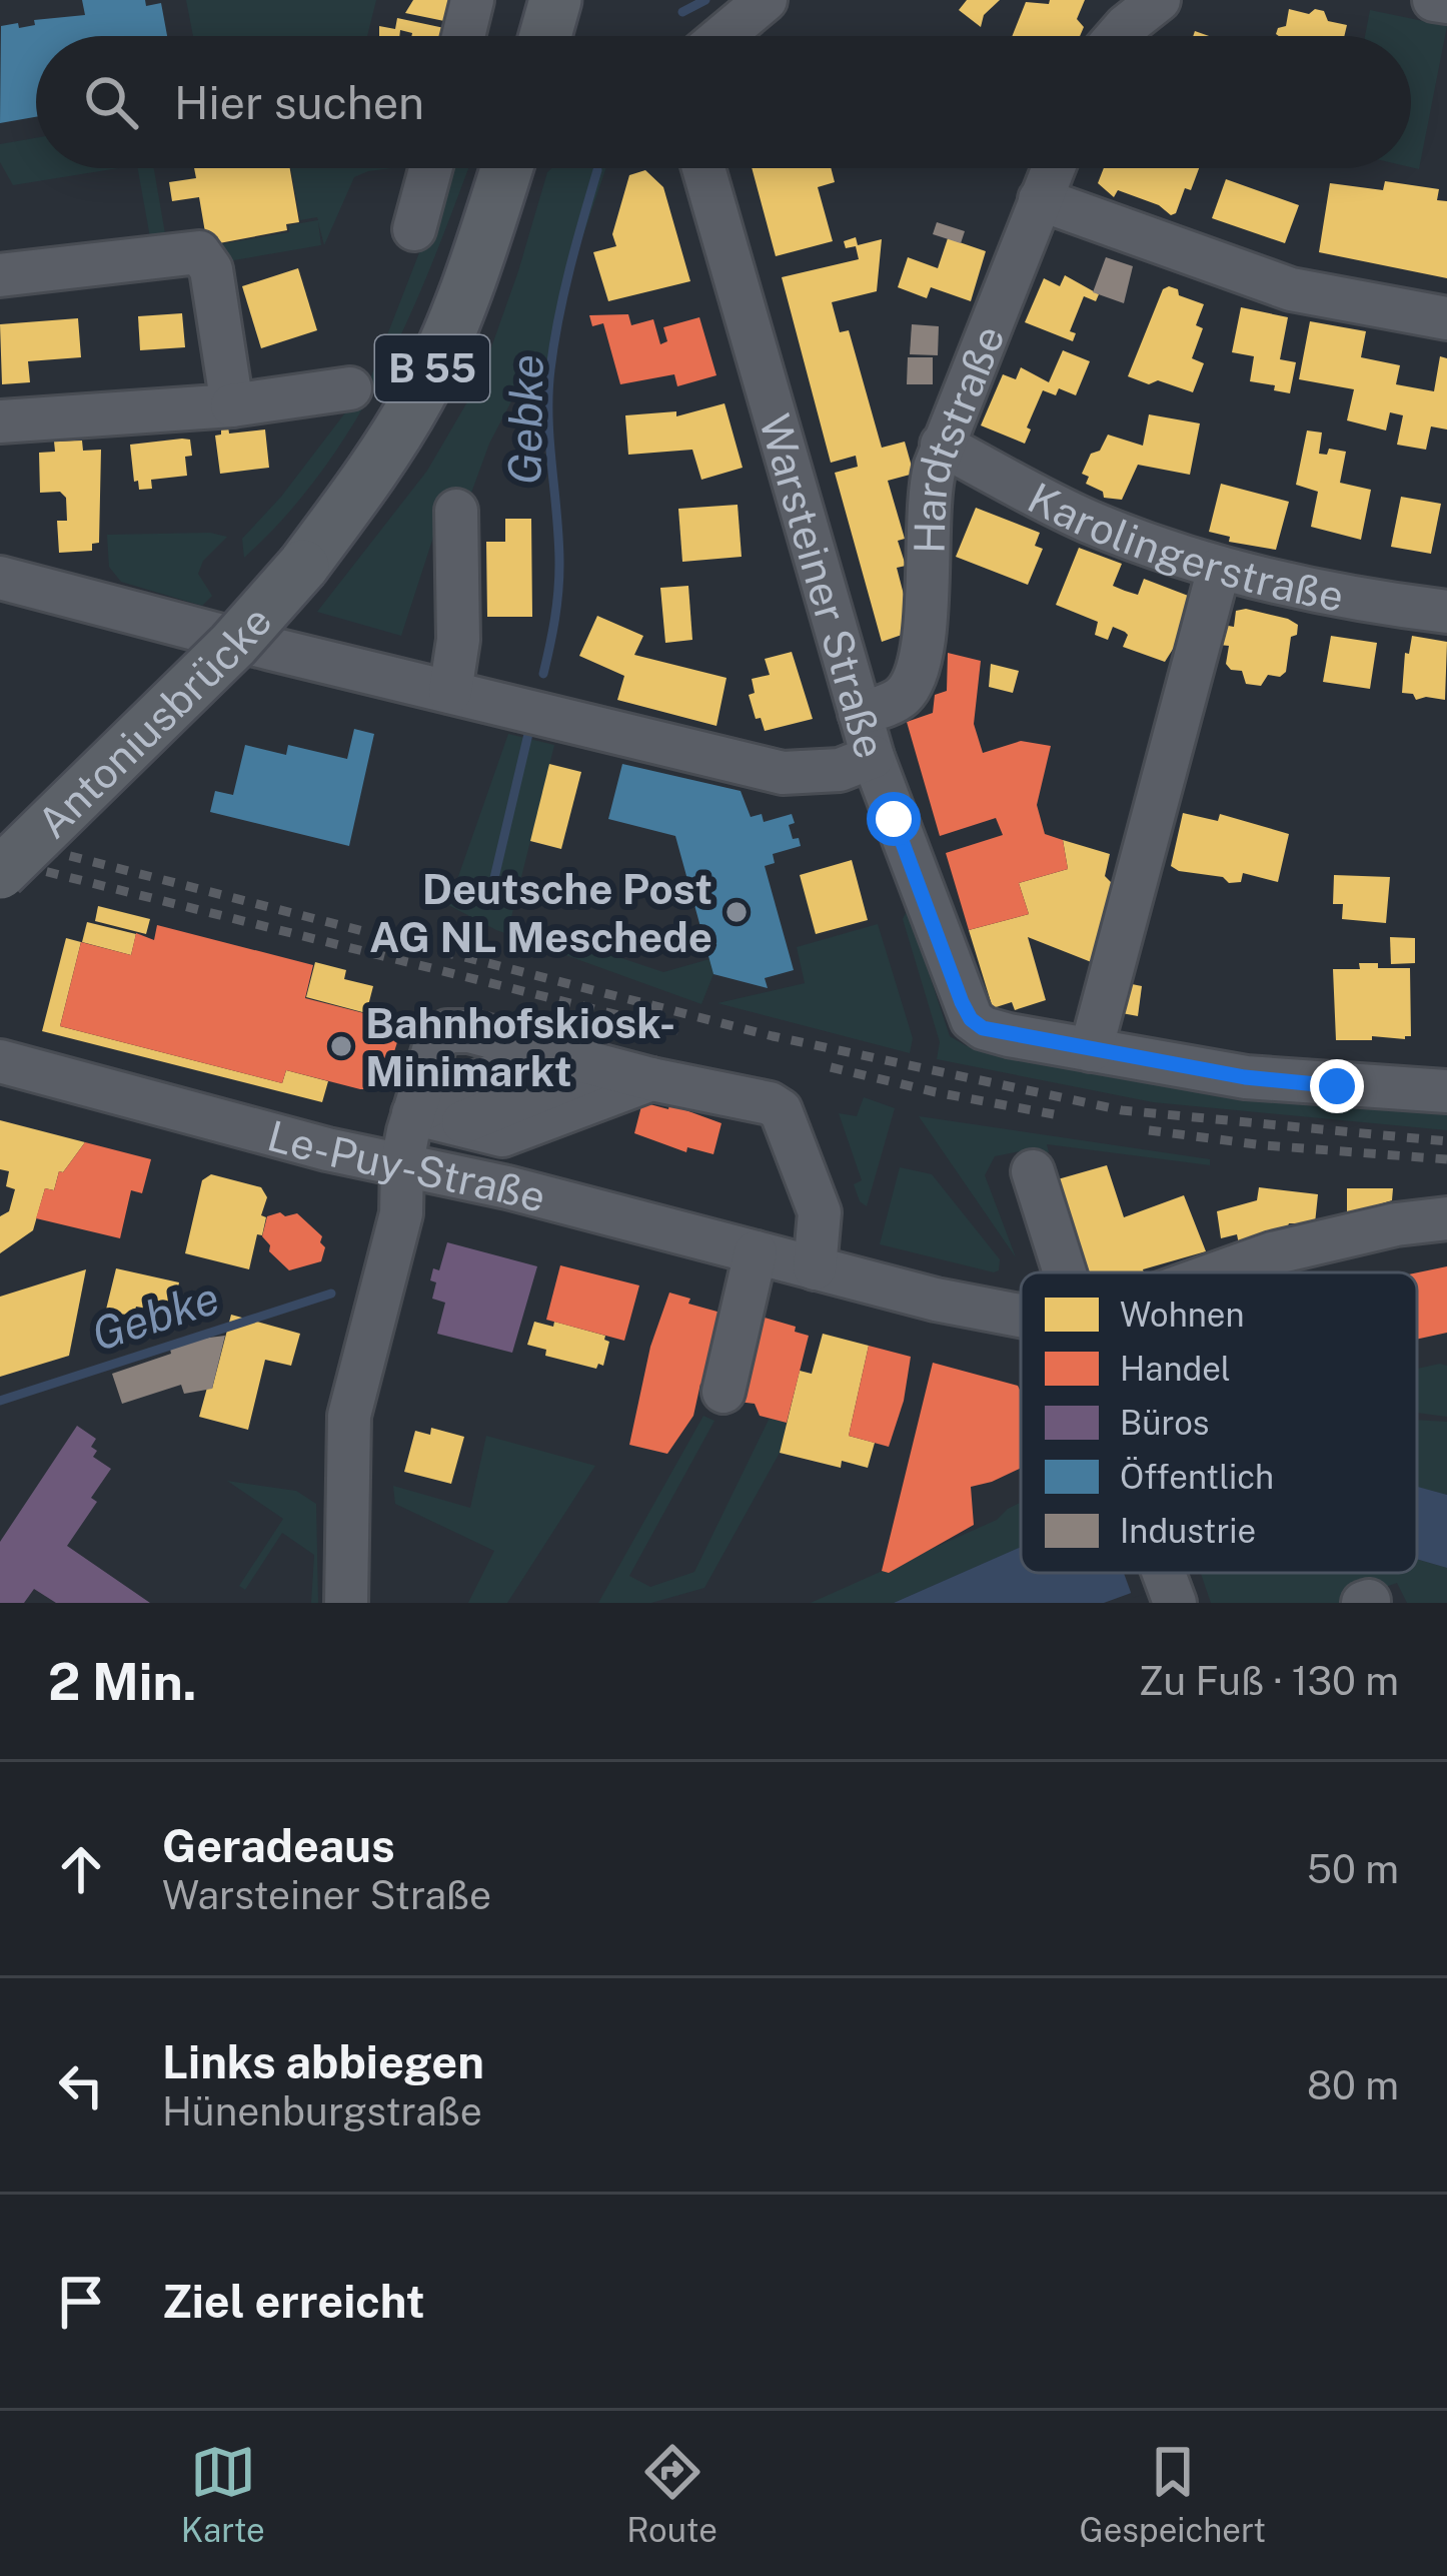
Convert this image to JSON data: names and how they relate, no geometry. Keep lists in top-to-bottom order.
{
  "streets": {
    "main road": ["B 55", "Antoniusbrücke"],
    "street": [
      "Hardtstraße",
      "Karolingerstraße",
      "Warsteiner Straße",
      "Le-Puy-Straße"
    ]
  },
  "crossings": [
    ["Hardtstraße", "Karolingerstraße"],
    ["Hardtstraße", "Warsteiner Straße"]
  ],
  "water": ["Gebke"],
  "places": ["Deutsche Post AG NL Meschede", "Bahnhofskiosk- Minimarkt"],
  "legend": [
    "Wohnen",
    "Handel",
    "Büros",
    "Öffentlich",
    "Industrie"
  ],
  "page": {
    "search": "Hier suchen",
    "heading": ["2 Min.", "Zu Fuß · 130 m"],
    "list": [
      ["Geradeaus", "Warsteiner Straße", "50 m"],
      ["Links abbiegen", "Hünenburgstraße", "80 m"],
      "Ziel erreicht"
    ],
    "nav": ["Karte", "Route", "Gespeichert"]
  }
}
